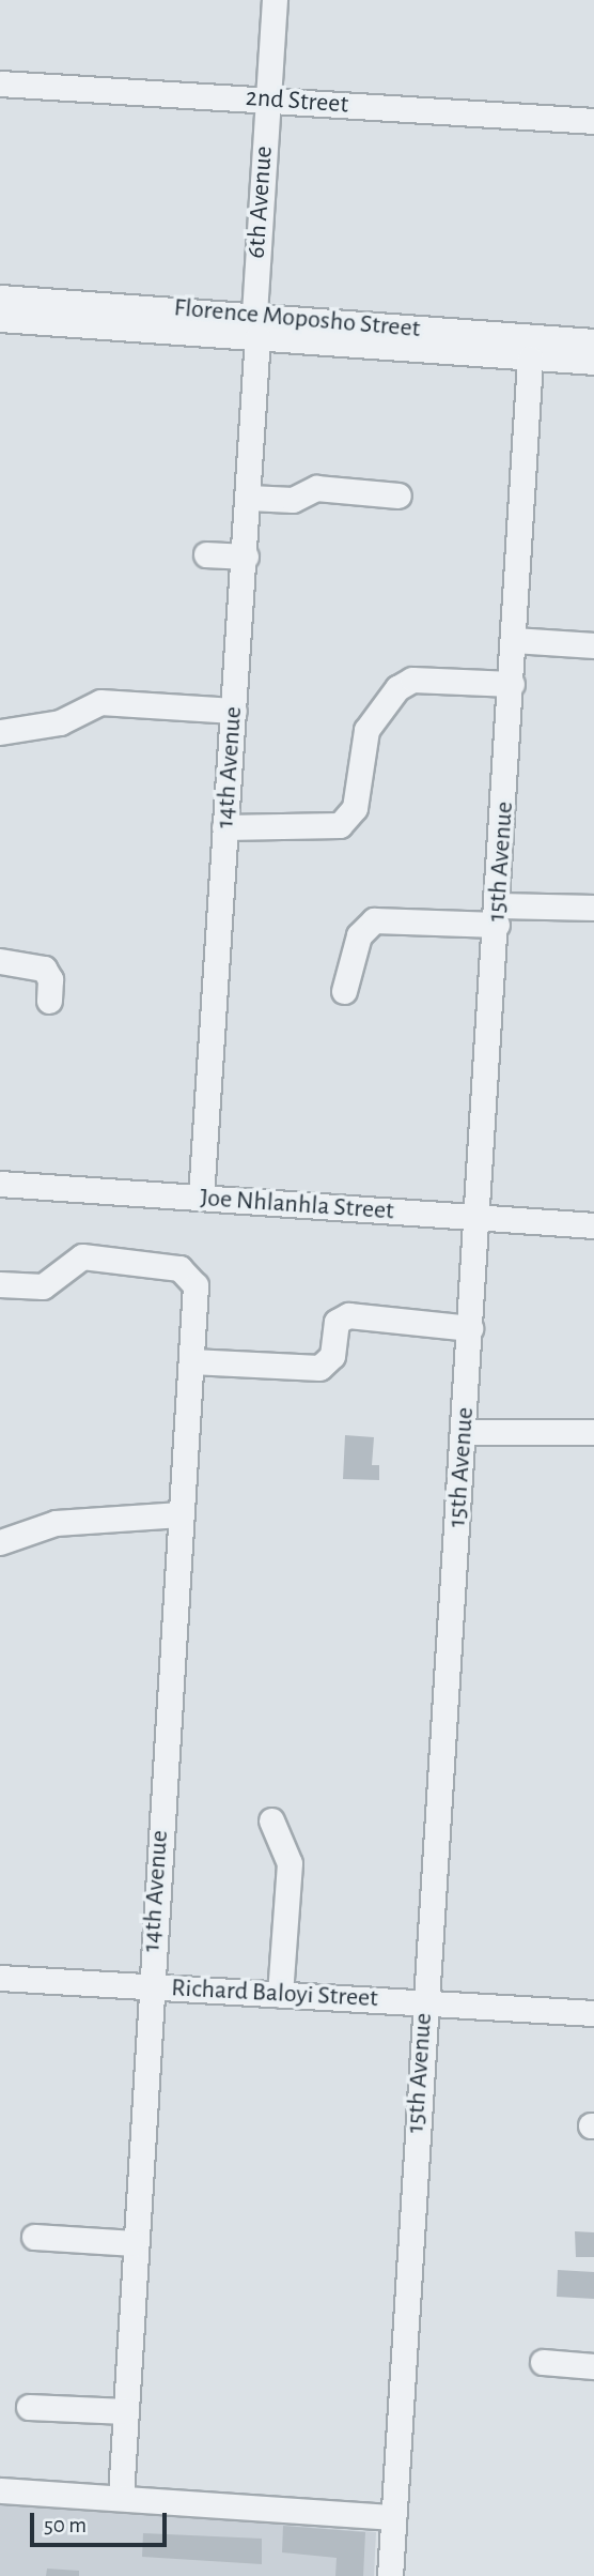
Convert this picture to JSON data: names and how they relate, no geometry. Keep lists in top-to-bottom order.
{
  "streets": {
    "street": [
      "2nd Street",
      "6th Avenue",
      "Florence Moposho Street",
      "14th Avenue",
      "15th Avenue",
      "Joe Nhlanhla Street",
      "Richard Baloyi Street"
    ]
  },
  "crossings": [
    ["2nd Street", "6th Avenue"],
    ["6th Avenue", "Florence Moposho Street"],
    ["6th Avenue", "14th Avenue"],
    ["Florence Moposho Street", "14th Avenue"],
    ["Florence Moposho Street", "15th Avenue"],
    ["14th Avenue", "Joe Nhlanhla Street"],
    ["14th Avenue", "Richard Baloyi Street"],
    ["15th Avenue", "Joe Nhlanhla Street"],
    ["15th Avenue", "Richard Baloyi Street"]
  ],
  "scale_bar": "50 m"
}
